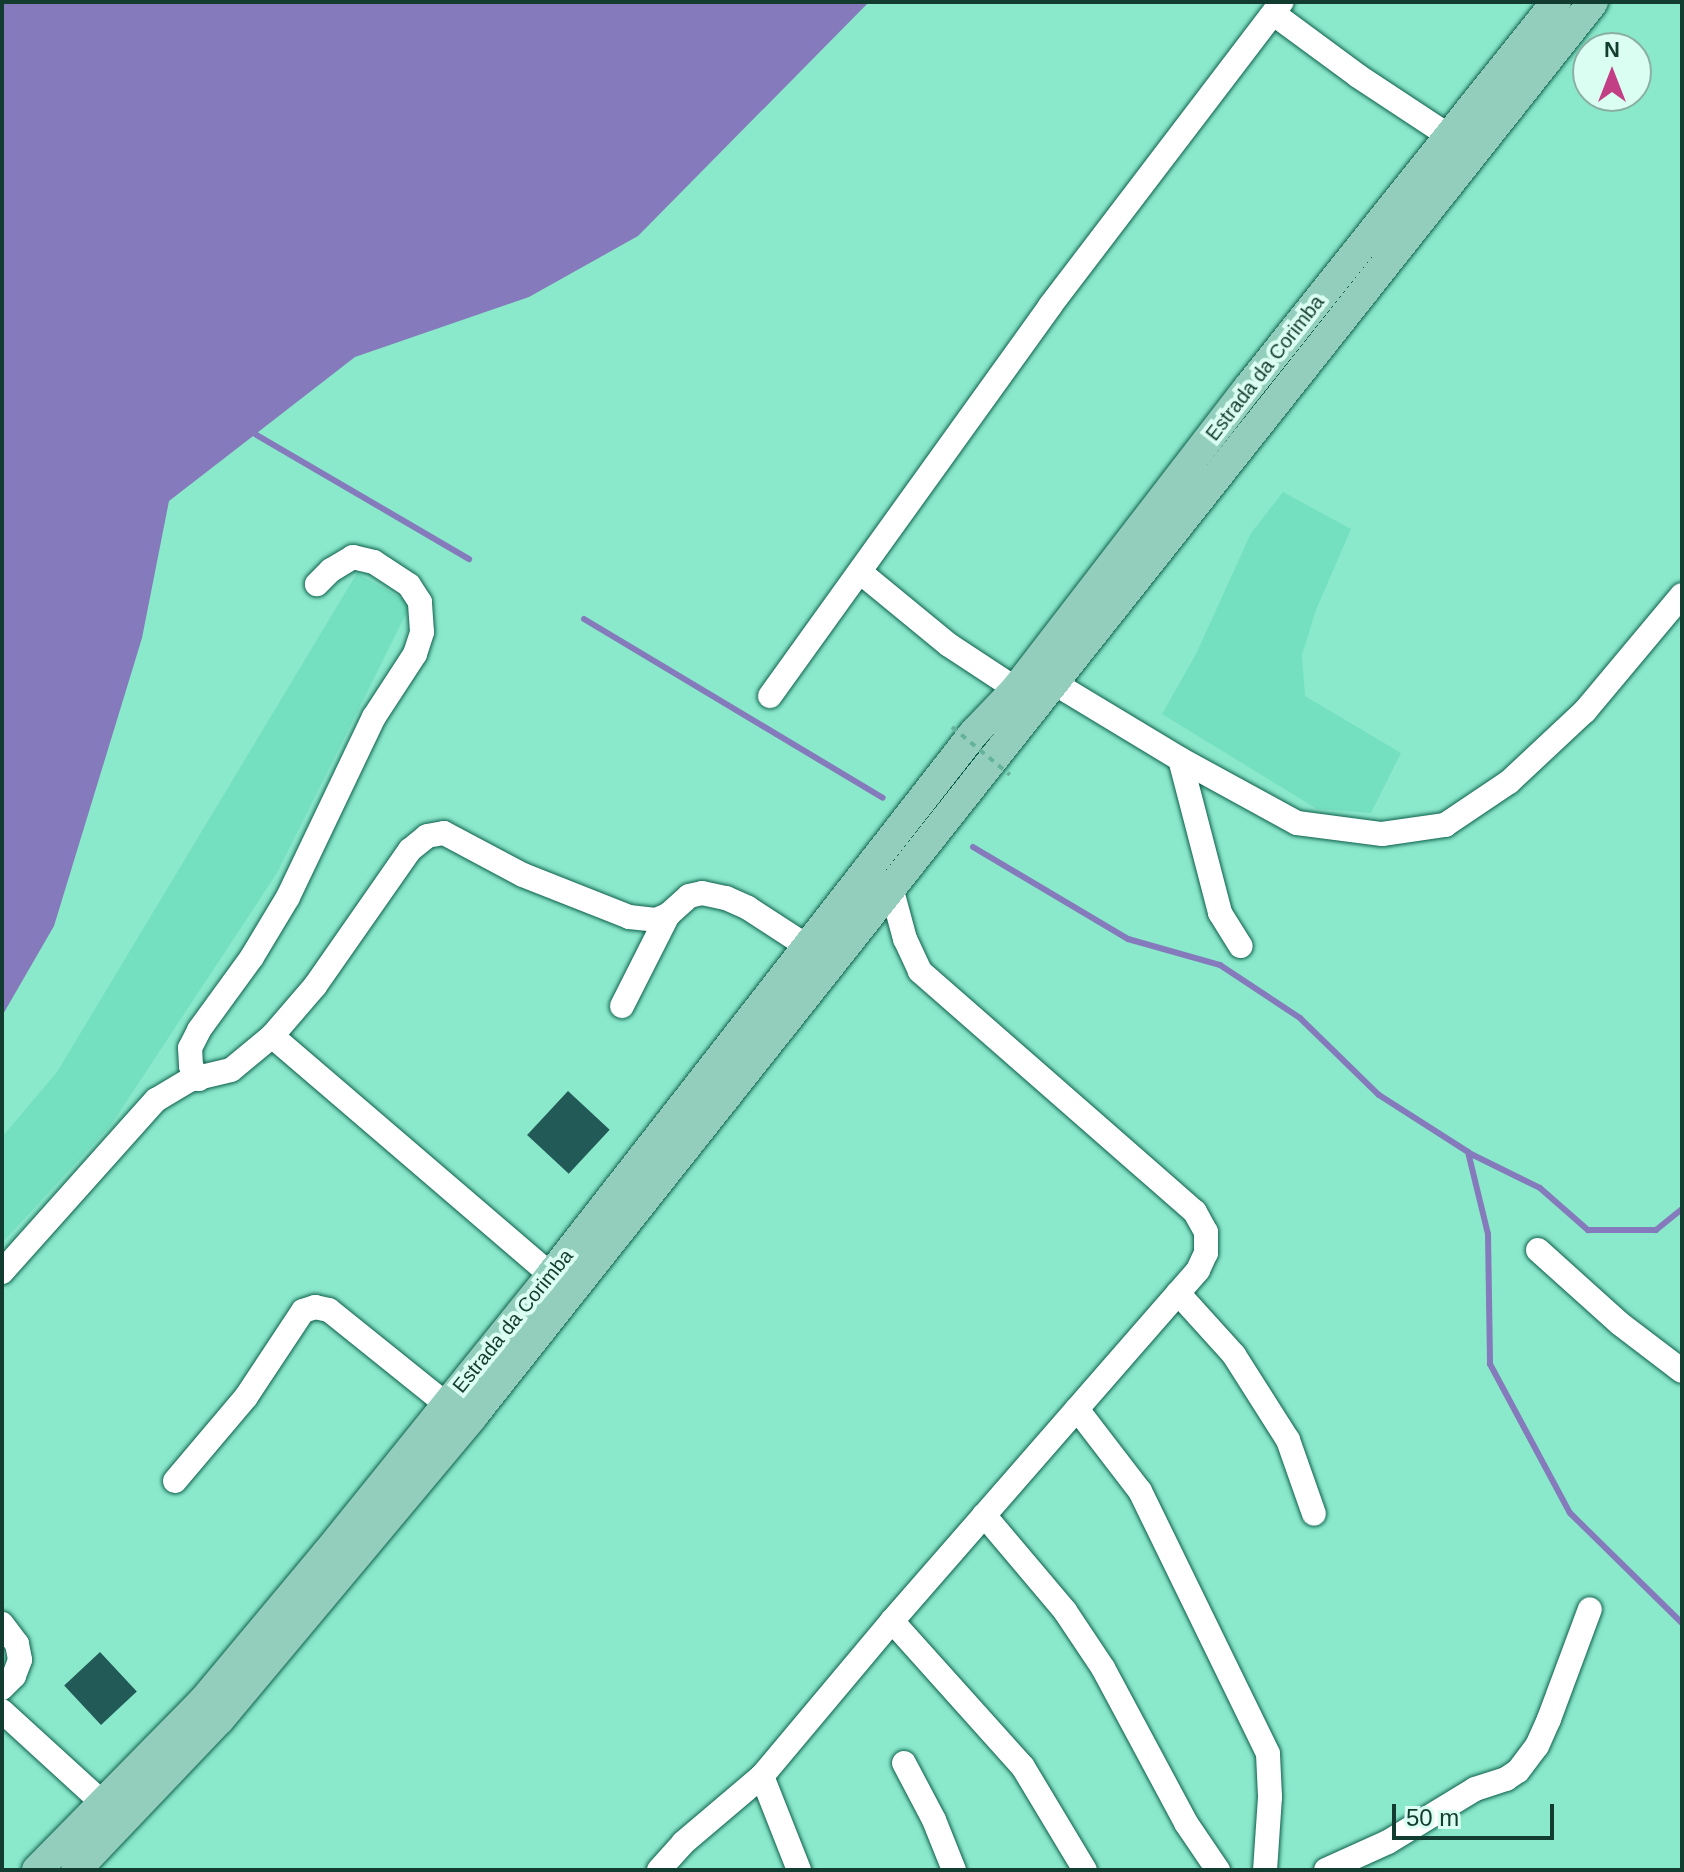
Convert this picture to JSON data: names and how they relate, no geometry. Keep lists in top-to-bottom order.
{
  "streets": {
    "main road": ["Estrada da Corimba"]
  },
  "scale_bar": "50 m",
  "north": "top"
}
